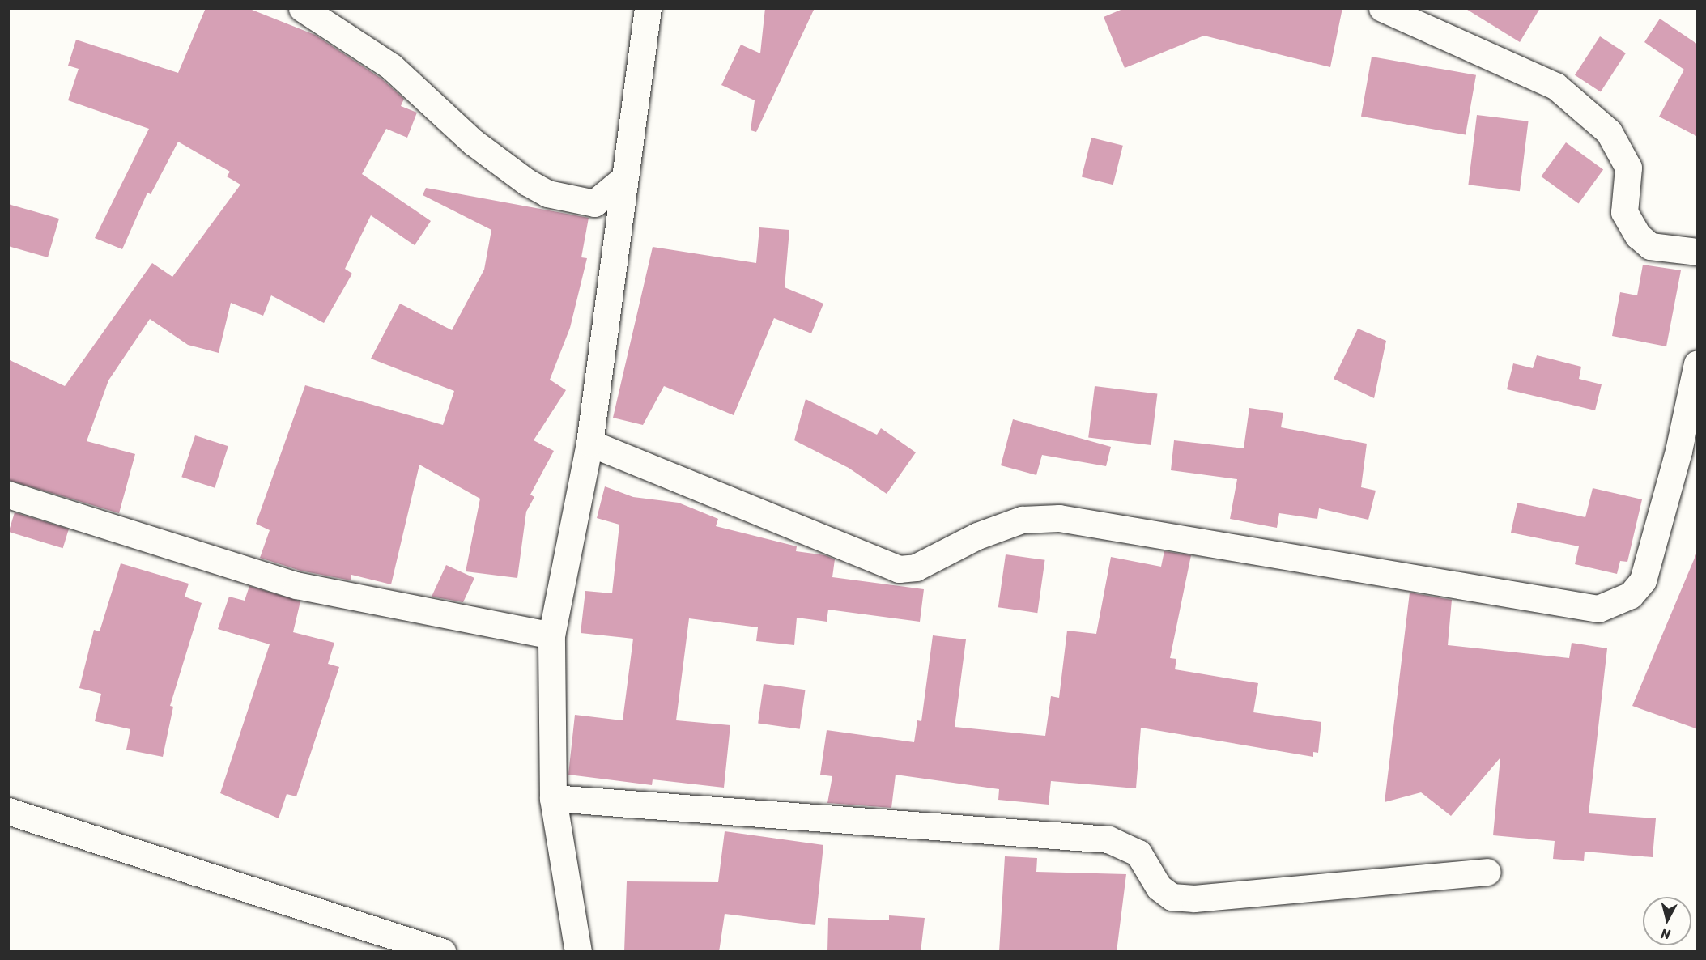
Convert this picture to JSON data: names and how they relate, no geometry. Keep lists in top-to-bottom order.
{
  "north": "bottom"
}
